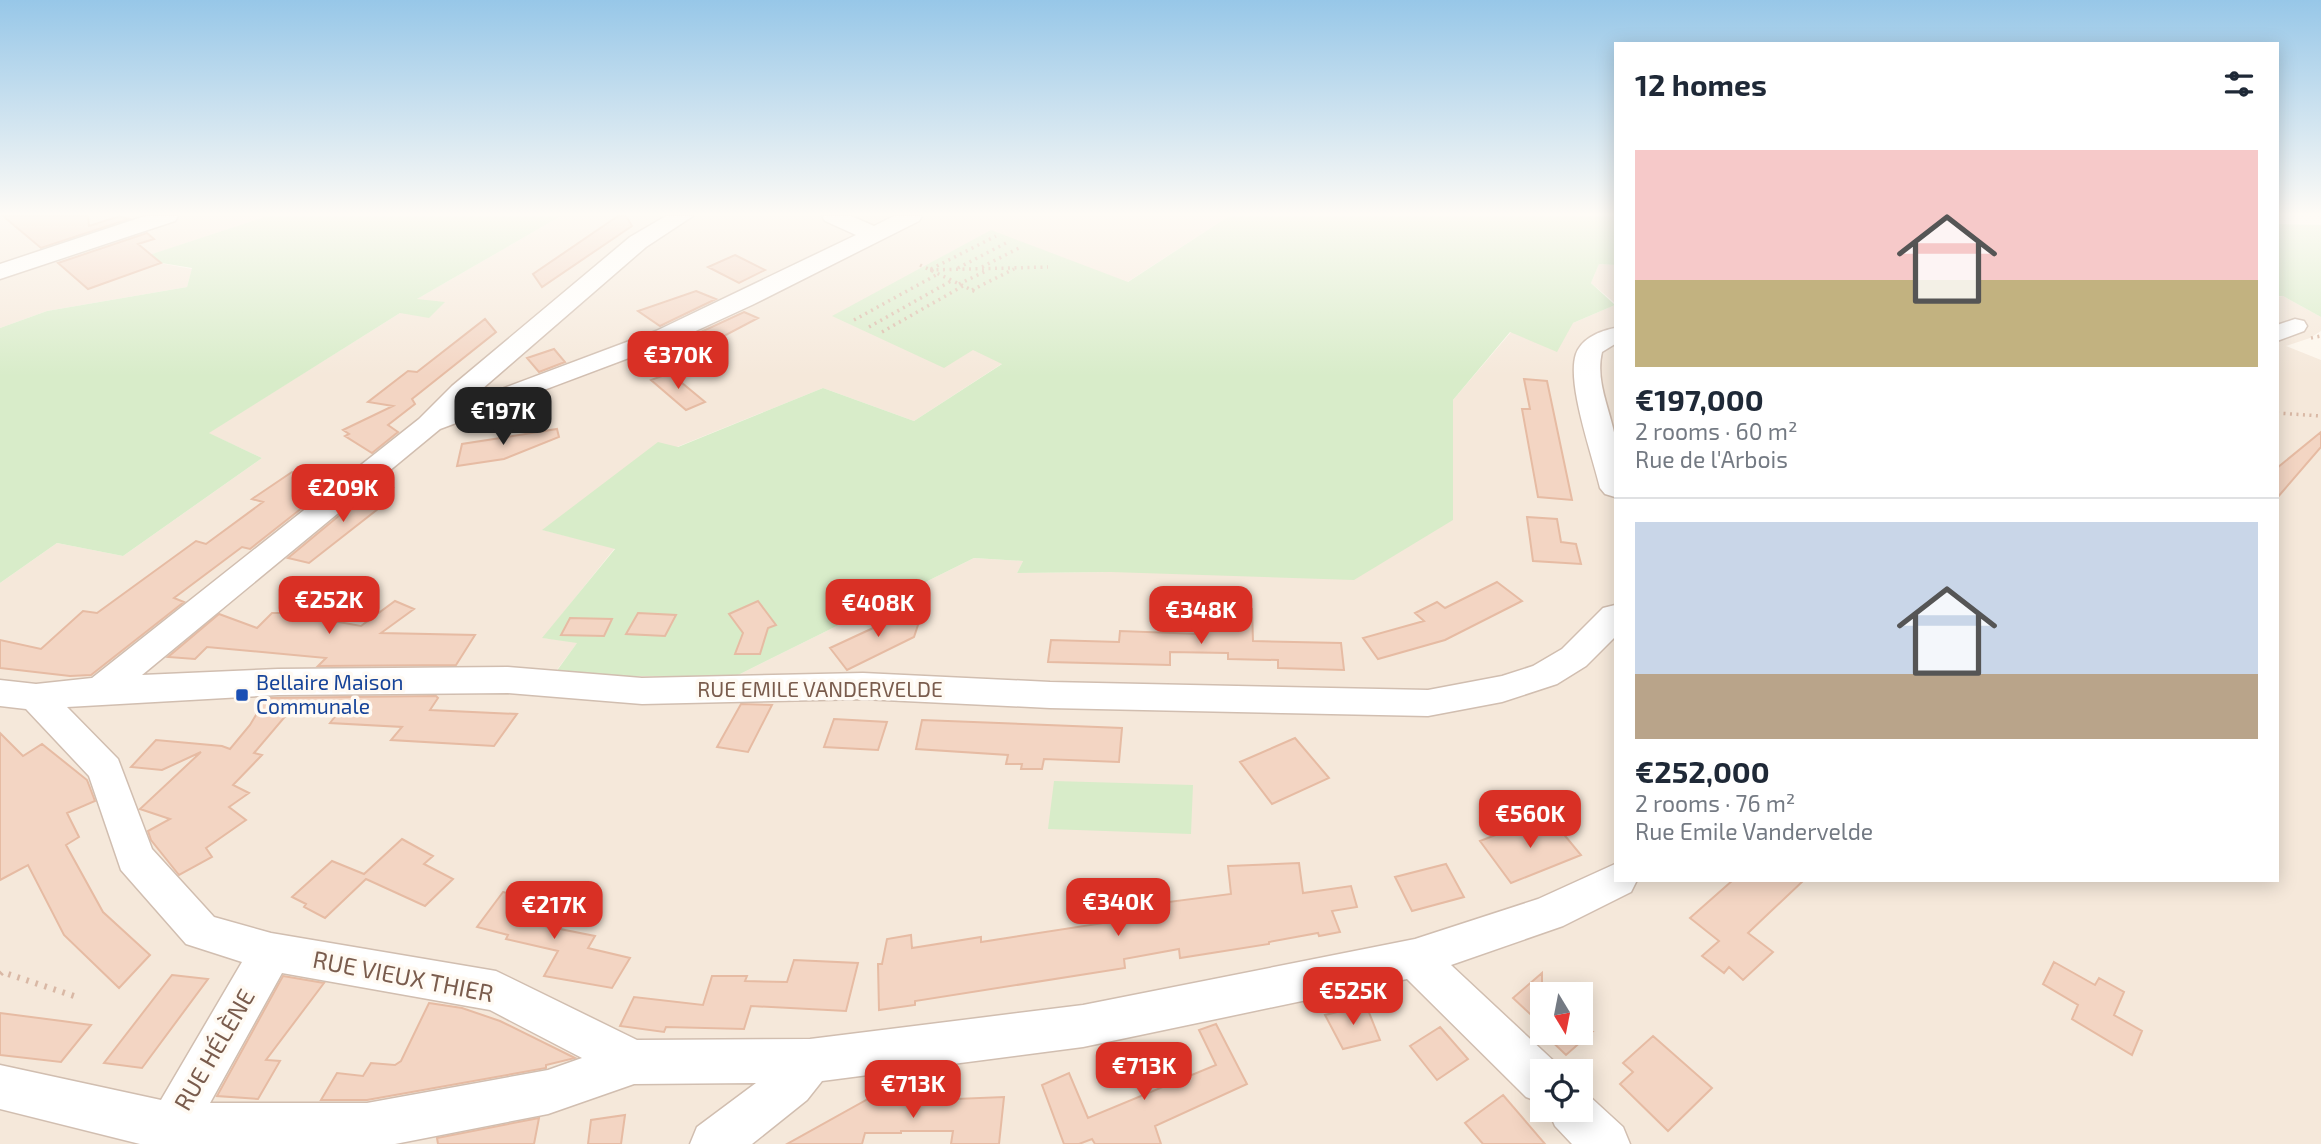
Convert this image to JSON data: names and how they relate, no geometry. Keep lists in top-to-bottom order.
{
  "streets": {
    "street": ["RUE EMILE VANDERVELDE", "RUE VIEUX THIER", "RUE HÉLÈNE"]
  },
  "crossings": [
    ["RUE EMILE VANDERVELDE", "RUE VIEUX THIER"],
    ["RUE VIEUX THIER", "RUE HÉLÈNE"]
  ],
  "places": {
    "transit": ["Bellaire Maison Communale"]
  },
  "north": "bottom",
  "page": {
    "heading": "12 homes",
    "list": [
      {
        "name": "€197,000",
        "note": "2 rooms · 60 m² · Rue de l'Arbois"
      },
      {
        "name": "€252,000",
        "note": "2 rooms · 76 m² · Rue Emile Vandervelde"
      }
    ],
    "price": [
      "€370K",
      "€197K",
      "€209K",
      "€252K",
      "€408K",
      "€348K",
      "€560K",
      "€340K",
      "€217K",
      "€525K",
      "€713K",
      "€713K"
    ]
  }
}
